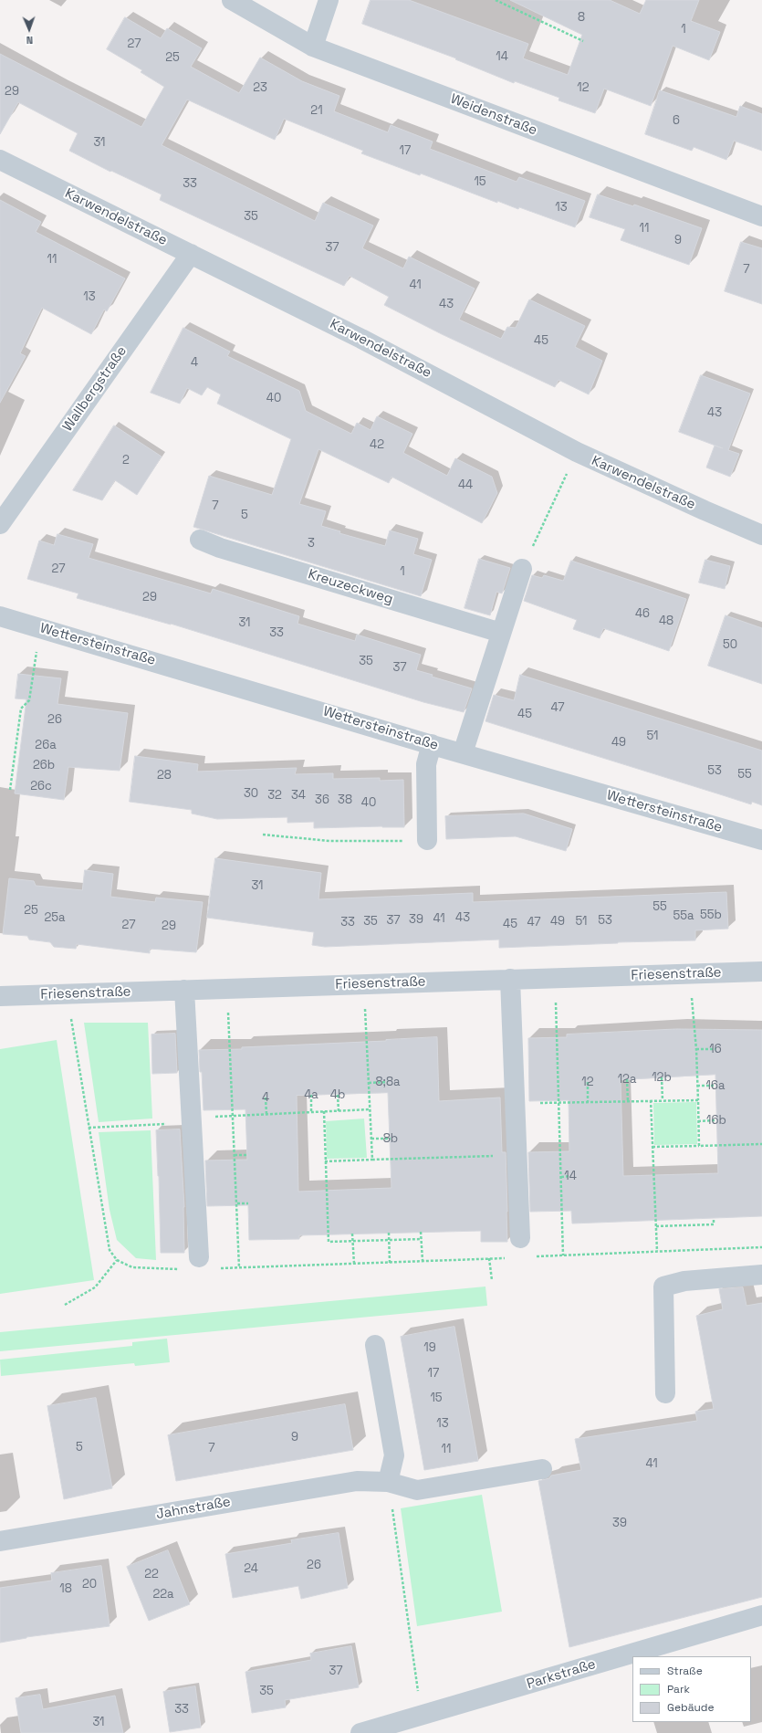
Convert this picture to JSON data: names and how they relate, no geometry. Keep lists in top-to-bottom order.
{
  "streets": {
    "street": [
      "Weidenstraße",
      "Karwendelstraße",
      "Wallbergstraße",
      "Kreuzeckweg",
      "Wettersteinstraße",
      "Friesenstraße",
      "Jahnstraße",
      "Parkstraße"
    ]
  },
  "crossings": [
    ["Karwendelstraße", "Wallbergstraße"]
  ],
  "house_numbers": [
    "8",
    "1",
    "27",
    "14",
    "25",
    "23",
    "12",
    "29",
    "21",
    "6",
    "31",
    "17",
    "15",
    "33",
    "13",
    "35",
    "11",
    "9",
    "37",
    "11",
    "7",
    "41",
    "13",
    "43",
    "45",
    "4",
    "40",
    "43",
    "42",
    "2",
    "44",
    "7",
    "5",
    "3",
    "27",
    "1",
    "29",
    "46",
    "48",
    "31",
    "33",
    "50",
    "35",
    "37",
    "47",
    "45",
    "26",
    "51",
    "49",
    "26a",
    "26b",
    "53",
    "55",
    "28",
    "26c",
    "30",
    "32",
    "34",
    "36",
    "38",
    "40",
    "31",
    "55",
    "25",
    "55b",
    "55a",
    "25a",
    "43",
    "41",
    "39",
    "37",
    "53",
    "35",
    "49",
    "51",
    "33",
    "47",
    "45",
    "27",
    "29",
    "16",
    "12b",
    "12a",
    "8;8a",
    "12",
    "16a",
    "4a",
    "4b",
    "4",
    "16b",
    "8b",
    "14",
    "19",
    "17",
    "15",
    "13",
    "9",
    "5",
    "7",
    "11",
    "41",
    "39",
    "26",
    "24",
    "22",
    "20",
    "18",
    "22a",
    "37",
    "35",
    "33",
    "31"
  ],
  "legend": ["Straße", "Park", "Gebäude"],
  "north": "bottom"
}
